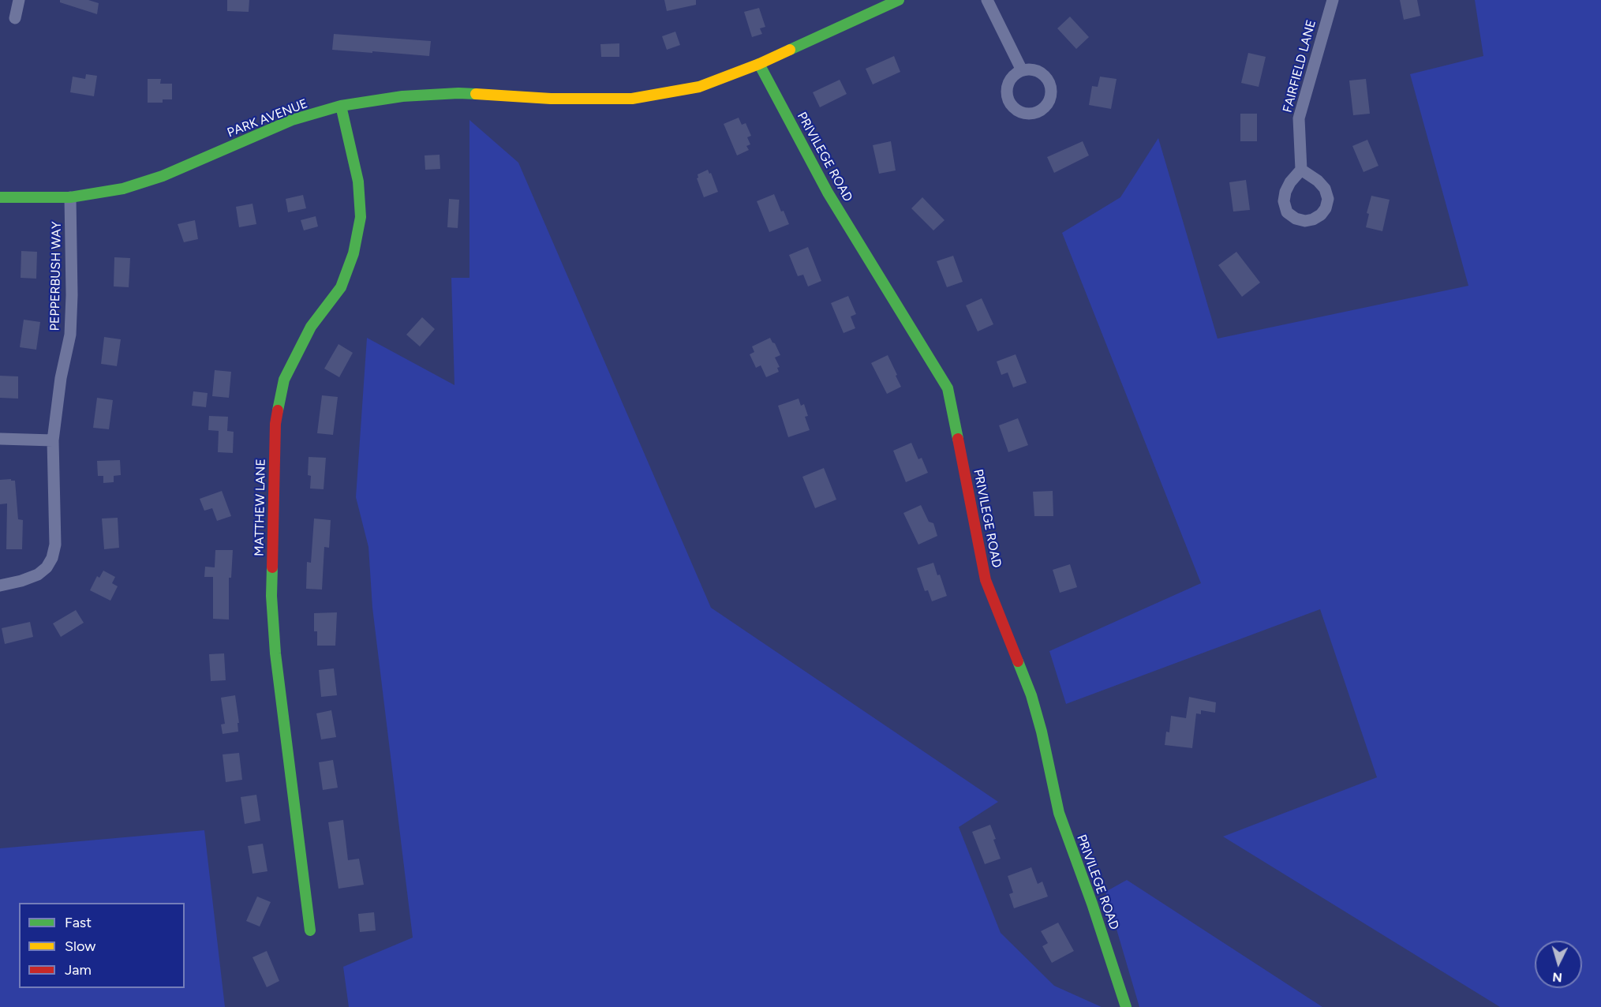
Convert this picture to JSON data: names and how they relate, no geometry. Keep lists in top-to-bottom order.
{
  "streets": {
    "street": [
      "FAIRFIELD LANE",
      "PARK AVENUE",
      "PRIVILEGE ROAD",
      "PEPPERBUSH WAY",
      "MATTHEW LANE"
    ]
  },
  "crossings": [
    ["PARK AVENUE", "PRIVILEGE ROAD"],
    ["PARK AVENUE", "PEPPERBUSH WAY"],
    ["PARK AVENUE", "MATTHEW LANE"]
  ],
  "legend": ["Fast", "Slow", "Jam"],
  "north": "bottom"
}
